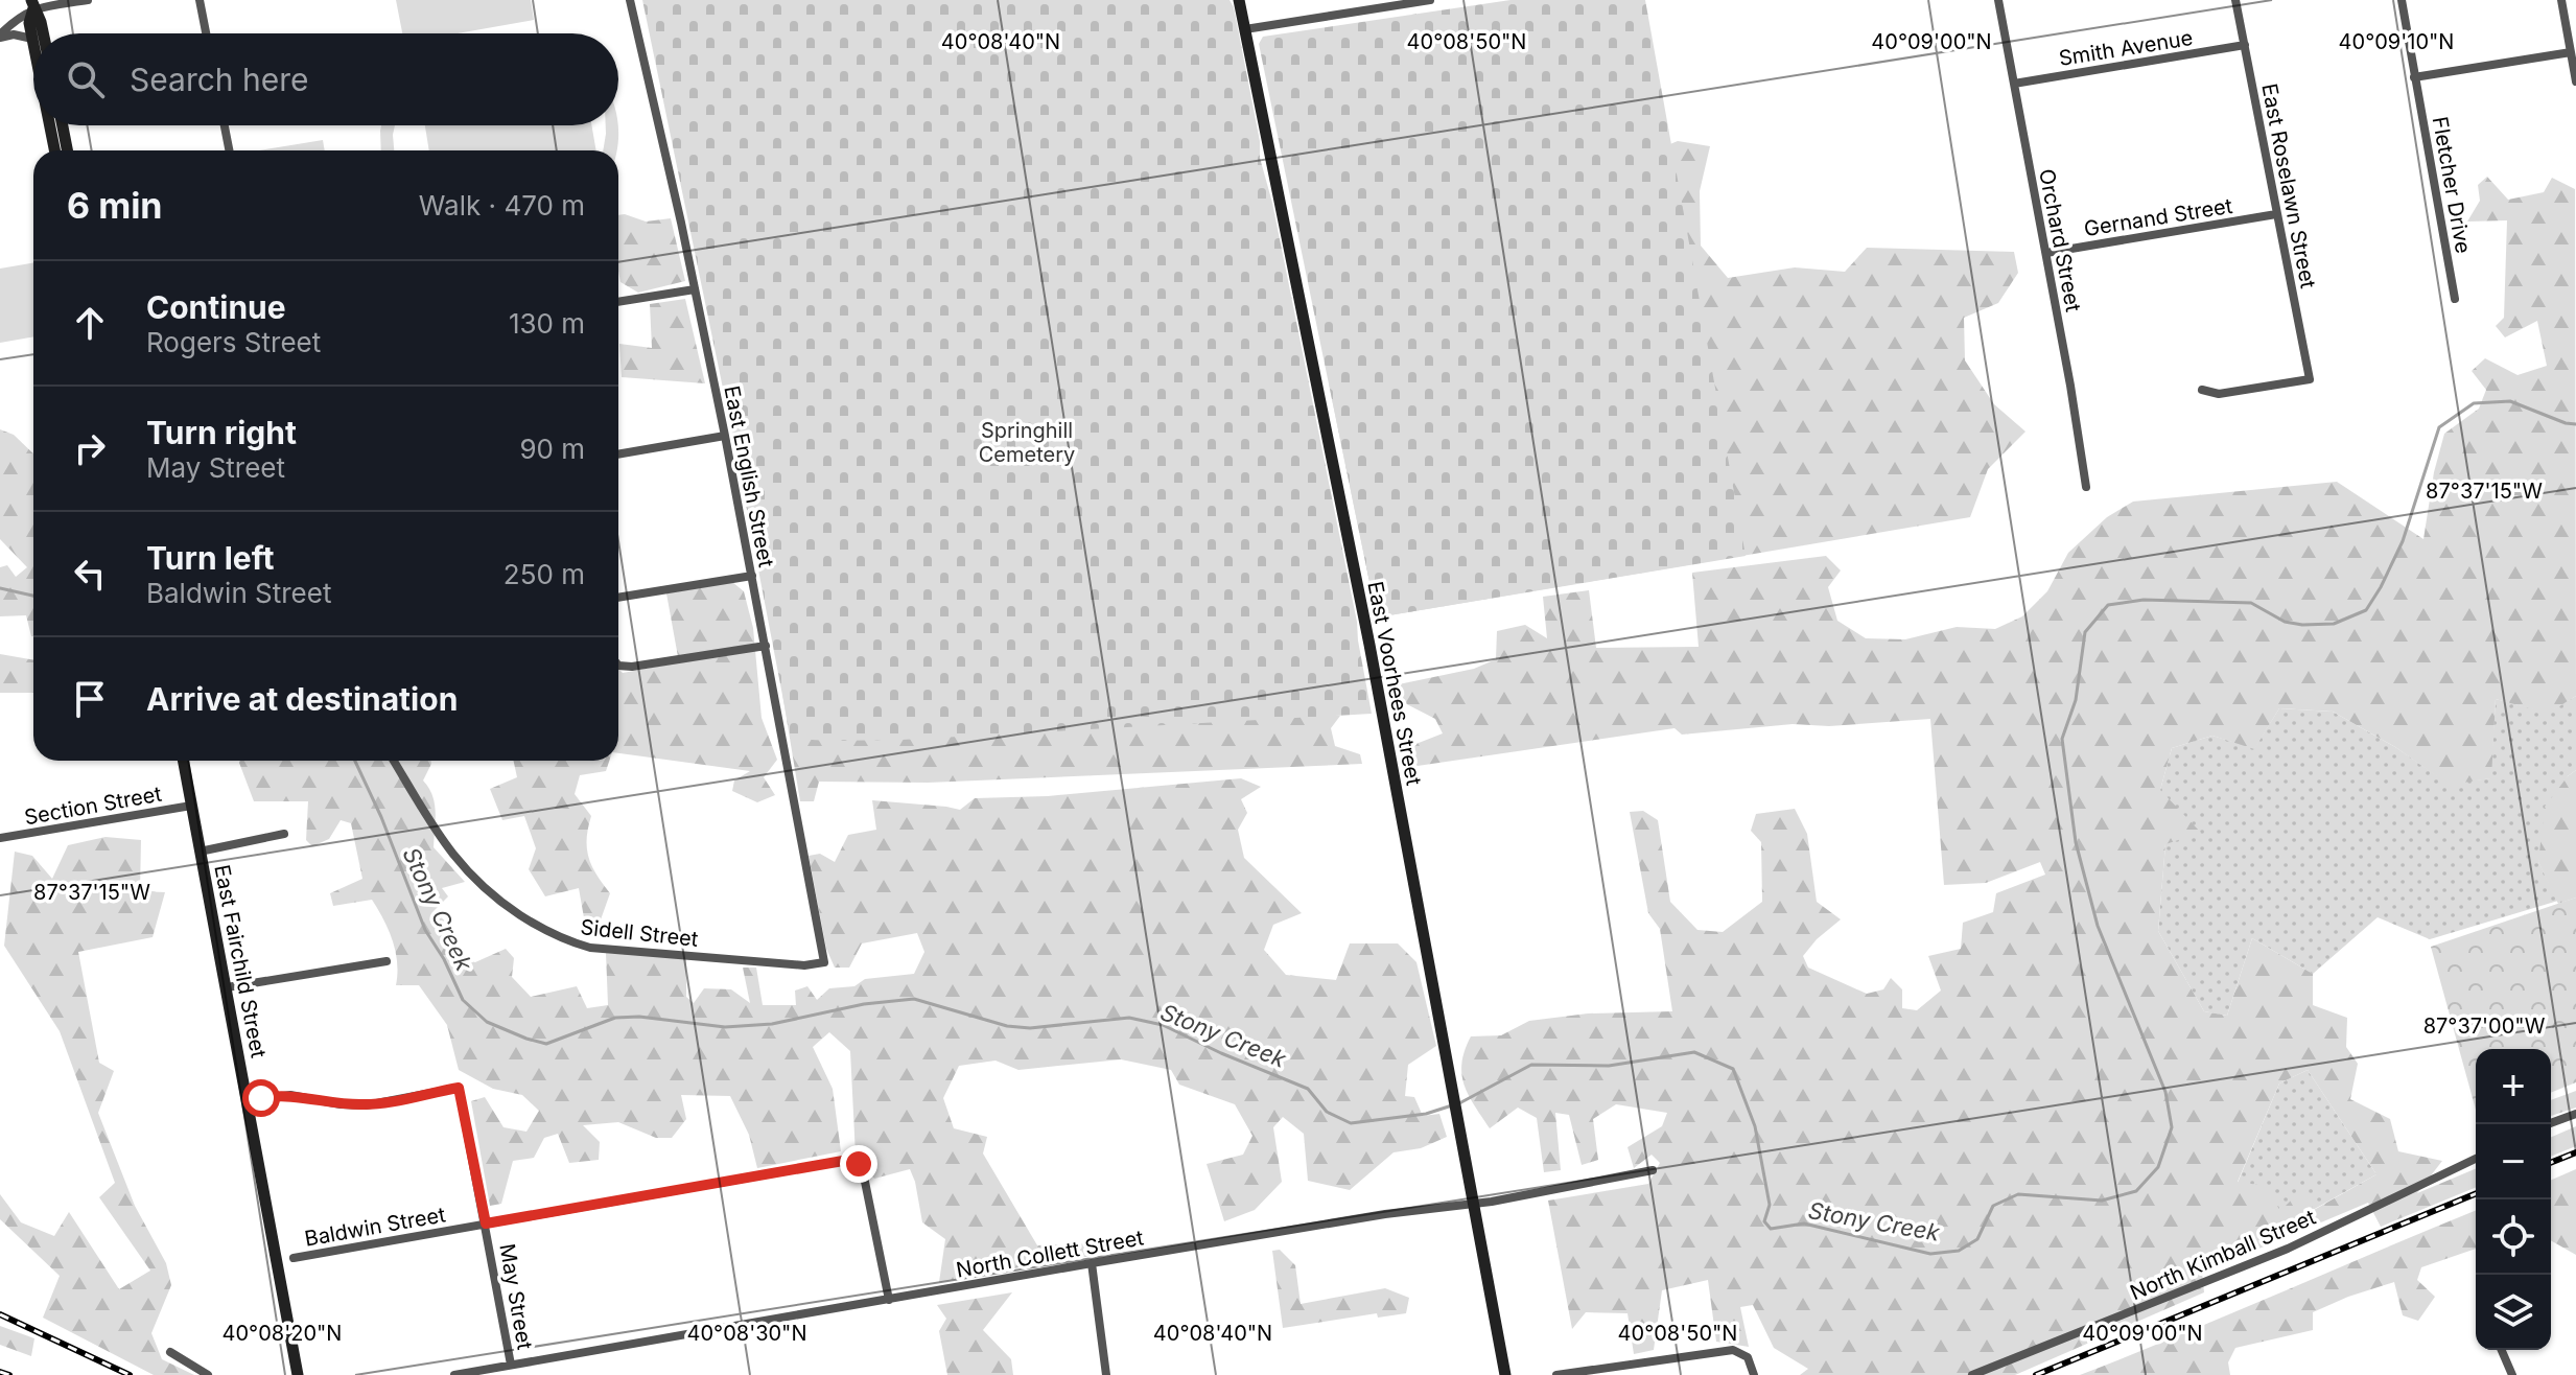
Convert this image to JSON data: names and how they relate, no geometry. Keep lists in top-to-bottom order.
{
  "streets": {
    "main road": ["East Voorhees Street", "East Fairchild Street"],
    "street": [
      "Smith Avenue",
      "Fletcher Drive",
      "East Roselawn Street",
      "Gernand Street",
      "Orchard Street",
      "East English Street",
      "Section Street",
      "Sidell Street",
      "Baldwin Street",
      "North Collett Street",
      "North Kimball Street",
      "May Street"
    ]
  },
  "crossings": [
    ["Smith Avenue", "East Roselawn Street"],
    ["Smith Avenue", "Orchard Street"],
    ["East Roselawn Street", "Gernand Street"],
    ["Gernand Street", "Orchard Street"],
    ["East English Street", "Sidell Street"],
    ["East Voorhees Street", "North Collett Street"],
    ["Section Street", "East Fairchild Street"],
    ["East Fairchild Street", "May Street"],
    ["Baldwin Street", "North Collett Street"],
    ["Baldwin Street", "May Street"],
    ["North Collett Street", "May Street"]
  ],
  "water": ["Stony Creek"],
  "parks": ["Springhill Cemetery"],
  "page": {
    "search": "Search here",
    "heading": ["6 min", "Walk · 470 m"],
    "list": [
      ["Continue", "Rogers Street", "130 m"],
      ["Turn right", "May Street", "90 m"],
      ["Turn left", "Baldwin Street", "250 m"],
      "Arrive at destination"
    ],
    "map_buttons": ["+", "−"]
  },
  "coordinates": [
    "40°08'40\"N",
    "40°08'50\"N",
    "40°09'00\"N",
    "40°09'10\"N",
    "87°37'15\"W",
    "87°37'00\"W",
    "40°08'20\"N",
    "40°08'30\"N"
  ]
}
